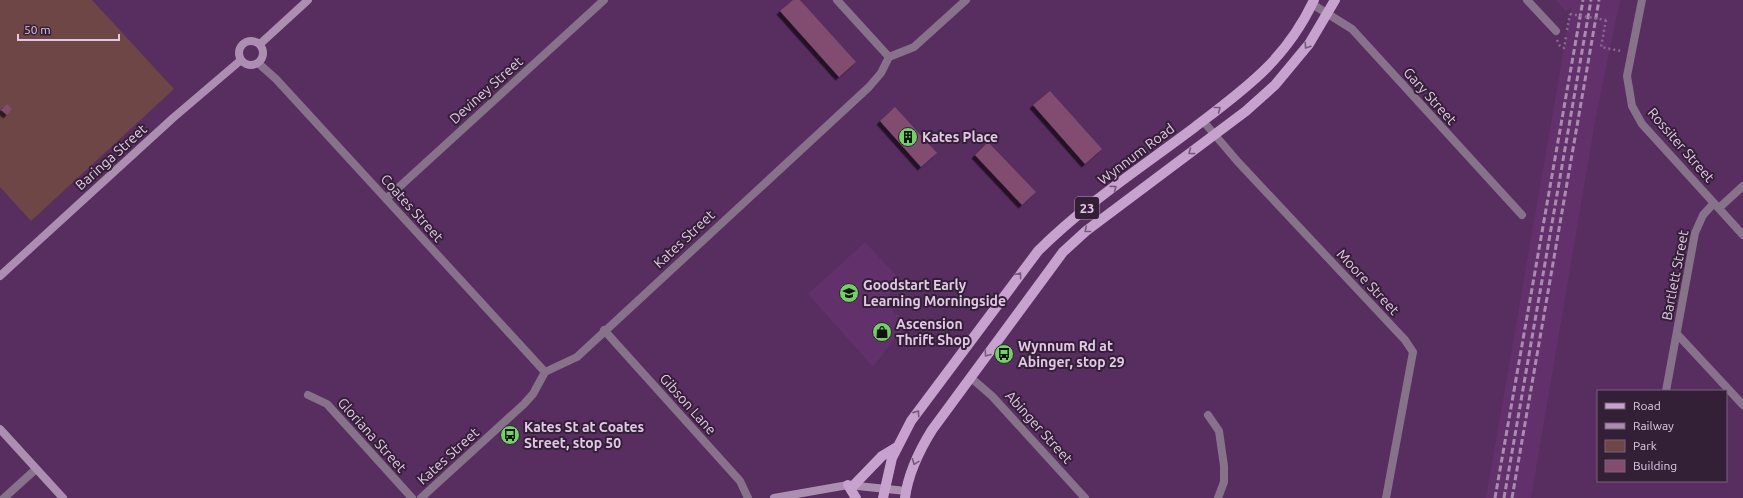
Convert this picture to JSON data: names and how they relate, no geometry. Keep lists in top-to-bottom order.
{
  "streets": {
    "main road": ["Wynnum Road", "23"],
    "street": [
      "Deviney Street",
      "Gary Street",
      "Rossiter Street",
      "Baringa Street",
      "Coates Street",
      "Kates Street",
      "Bartlett Street",
      "Moore Street",
      "Gibson Lane",
      "Abinger Street",
      "Gloriana Street"
    ]
  },
  "crossings": [
    ["Deviney Street", "Coates Street"],
    ["Gary Street", "Wynnum Road"],
    ["Gary Street", "23"],
    ["Rossiter Street", "Bartlett Street"],
    ["Wynnum Road", "Moore Street"],
    ["Baringa Street", "Coates Street"],
    ["Coates Street", "Kates Street"],
    ["23", "Moore Street"],
    ["23", "Abinger Street"],
    ["Kates Street", "Gibson Lane"]
  ],
  "places": {
    "building": ["Kates Place"],
    "school or university": ["Goodstart Early Learning Morningside"],
    "shop": ["Ascension Thrift Shop"],
    "bus stop": ["Wynnum Rd at Abinger, stop 29", "Kates St at Coates Street, stop 50"]
  },
  "legend": [
    "Road",
    "Railway",
    "Park",
    "Building"
  ],
  "scale_bar": "50 m"
}
